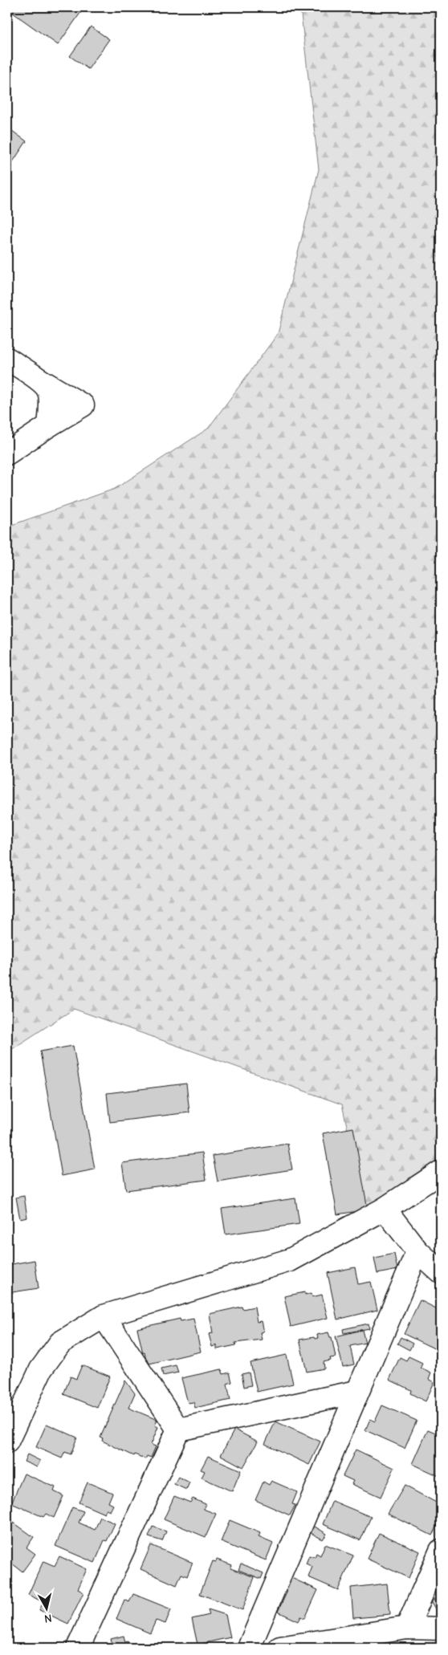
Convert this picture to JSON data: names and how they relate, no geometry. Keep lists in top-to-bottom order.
{
  "north": "bottom"
}
